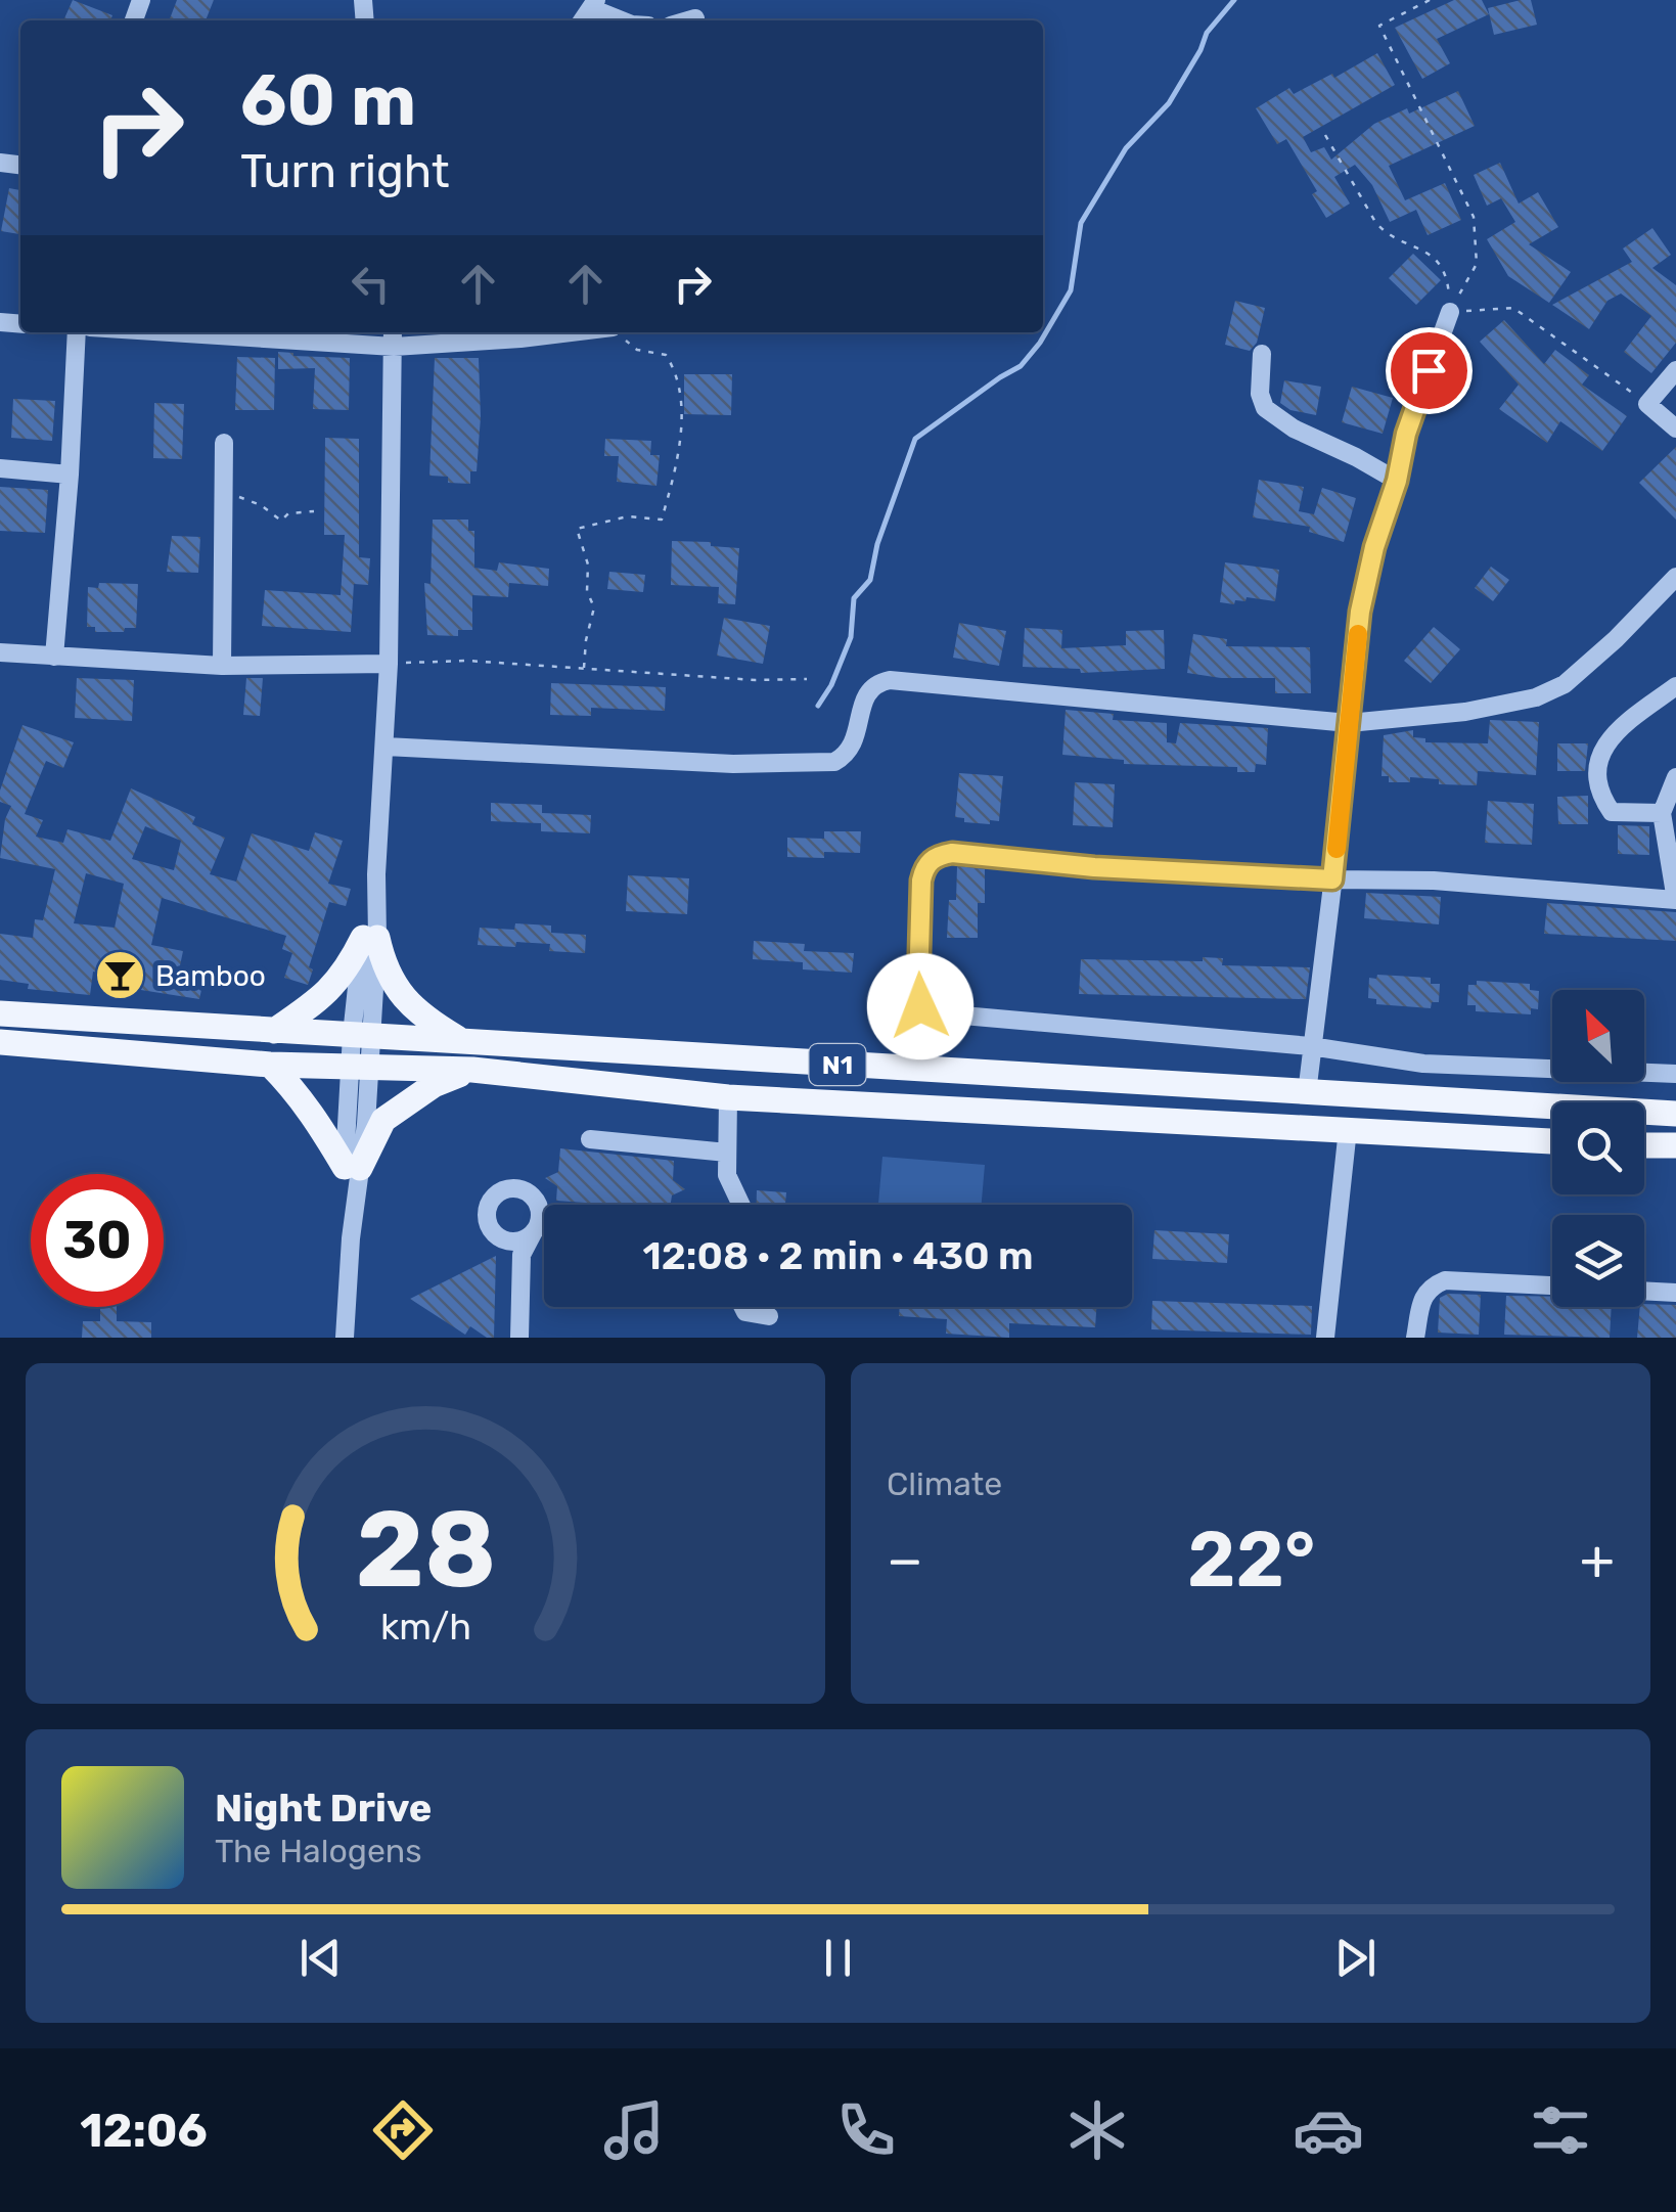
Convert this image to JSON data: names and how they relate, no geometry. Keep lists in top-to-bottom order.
{
  "streets": {
    "main road": ["N1"]
  },
  "places": {
    "bar": ["Bamboo"]
  },
  "north": "top left",
  "page": {
    "turn": ["60 m", "Turn right"],
    "limit": "30",
    "trip": "12:08 · 2 min · 430 m",
    "tile": "Climate",
    "heat": ["−", "22°", "+"],
    "song": ["Night Drive", "The Halogens"],
    "tabs": "12:06",
    "gauge": ["28", "km/h"]
  }
}
